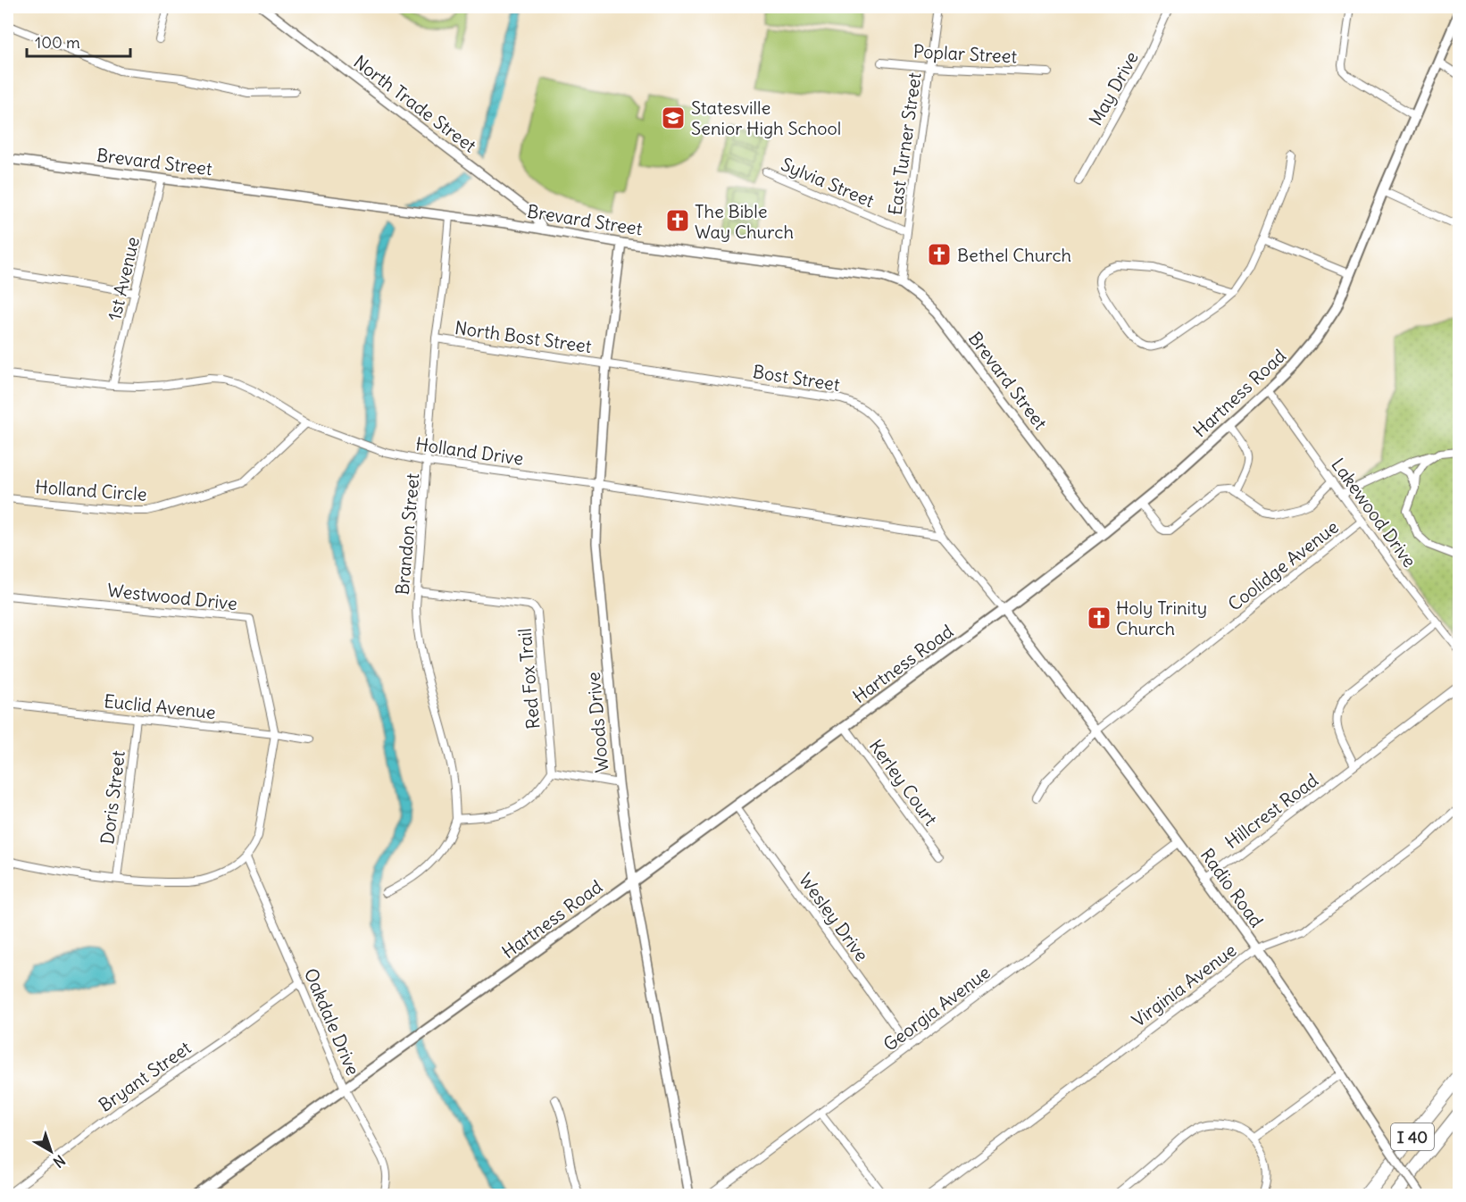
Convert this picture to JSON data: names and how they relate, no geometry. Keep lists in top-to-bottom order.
{
  "streets": {
    "highway": ["I 40"],
    "main road": ["Hartness Road"],
    "street": [
      "Poplar Street",
      "May Drive",
      "North Trade Street",
      "East Turner Street",
      "Brevard Street",
      "Sylvia Street",
      "1st Avenue",
      "North Bost Street",
      "Bost Street",
      "Holland Drive",
      "Holland Circle",
      "Lakewood Drive",
      "Brandon Street",
      "Coolidge Avenue",
      "Westwood Drive",
      "Red Fox Trail",
      "Euclid Avenue",
      "Woods Drive",
      "Kerley Court",
      "Doris Street",
      "Hillcrest Road",
      "Radio Road",
      "Wesley Drive",
      "Virginia Avenue",
      "Georgia Avenue",
      "Oakdale Drive",
      "Bryant Street"
    ]
  },
  "crossings": [
    ["Poplar Street", "East Turner Street"],
    ["North Trade Street", "Brevard Street"],
    ["East Turner Street", "Brevard Street"],
    ["East Turner Street", "Sylvia Street"],
    ["Brevard Street", "1st Avenue"],
    ["Brevard Street", "Hartness Road"],
    ["Brevard Street", "Brandon Street"],
    ["Brevard Street", "Woods Drive"],
    ["1st Avenue", "Holland Drive"],
    ["North Bost Street", "Bost Street"],
    ["North Bost Street", "Brandon Street"],
    ["North Bost Street", "Woods Drive"],
    ["Bost Street", "Hartness Road"],
    ["Bost Street", "Holland Drive"],
    ["Bost Street", "Woods Drive"],
    ["Bost Street", "Radio Road"],
    ["Hartness Road", "Lakewood Drive"],
    ["Hartness Road", "Woods Drive"],
    ["Hartness Road", "Kerley Court"],
    ["Hartness Road", "Radio Road"],
    ["Hartness Road", "Wesley Drive"],
    ["Hartness Road", "Oakdale Drive"],
    ["Holland Drive", "Holland Circle"],
    ["Holland Drive", "Brandon Street"],
    ["Holland Drive", "Woods Drive"],
    ["Lakewood Drive", "Coolidge Avenue"],
    ["Brandon Street", "Red Fox Trail"],
    ["Coolidge Avenue", "Radio Road"],
    ["Westwood Drive", "Euclid Avenue"],
    ["Euclid Avenue", "Doris Street"],
    ["Hillcrest Road", "Radio Road"],
    ["Radio Road", "Virginia Avenue"],
    ["Radio Road", "Georgia Avenue"],
    ["Wesley Drive", "Georgia Avenue"],
    ["Oakdale Drive", "Bryant Street"]
  ],
  "places": {
    "school or university": ["Statesville Senior High School"],
    "church": ["The Bible Way Church", "Bethel Church", "Holy Trinity Church"]
  },
  "scale_bar": "100 m",
  "north": "bottom right"
}
